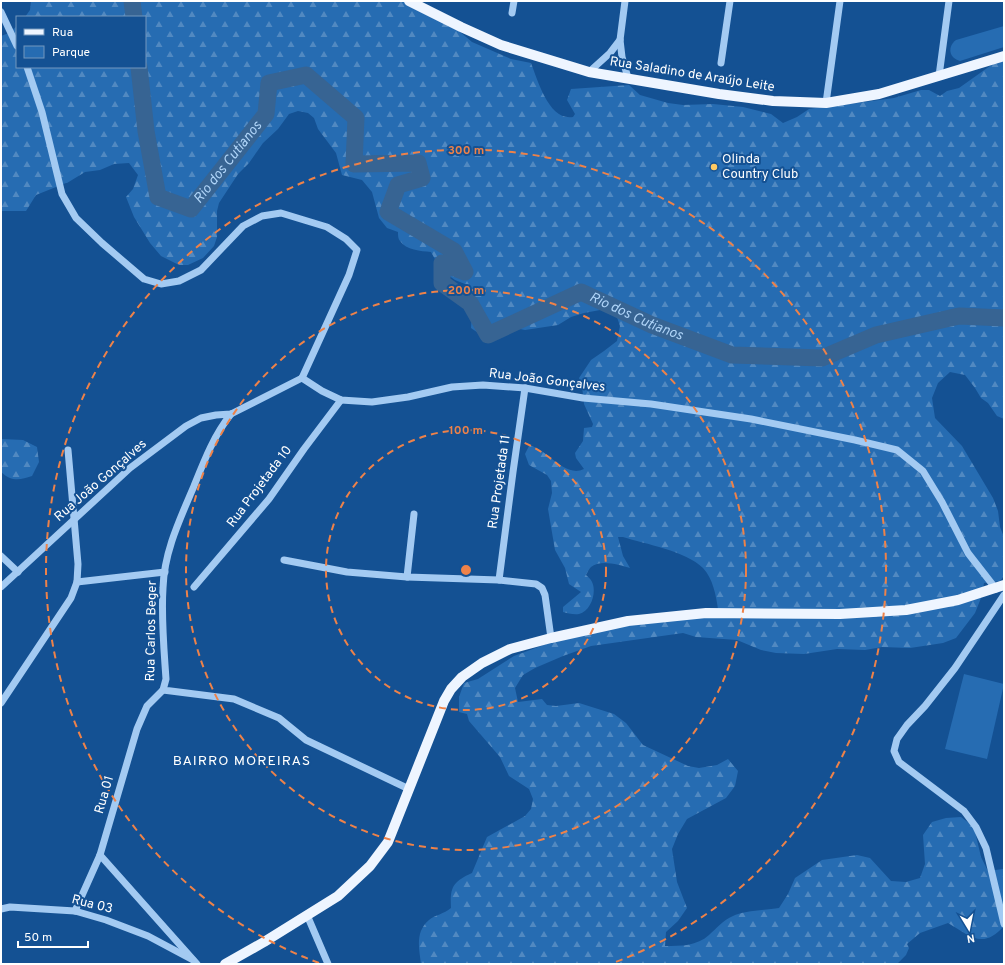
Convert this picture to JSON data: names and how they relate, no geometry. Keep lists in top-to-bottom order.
{
  "streets": {
    "main road": ["Rua Saladino de Araújo Leite"],
    "street": [
      "Rua João Gonçalves",
      "Rua Projetada 11",
      "Rua Projetada 10",
      "Rua Carlos Beger",
      "Rua 01",
      "Rua 03"
    ]
  },
  "crossings": [
    ["Rua João Gonçalves", "Rua Projetada 11"],
    ["Rua João Gonçalves", "Rua Projetada 10"],
    ["Rua João Gonçalves", "Rua Carlos Beger"],
    ["Rua Carlos Beger", "Rua 01"],
    ["Rua 01", "Rua 03"]
  ],
  "districts": ["BAIRRO MOREIRAS"],
  "water": ["Rio dos Cutianos"],
  "places": ["Olinda Country Club"],
  "legend": ["Rua", "Parque"],
  "scale_bar": "50 m",
  "north": "bottom",
  "rings": ["300 m", "200 m", "100 m"]
}
